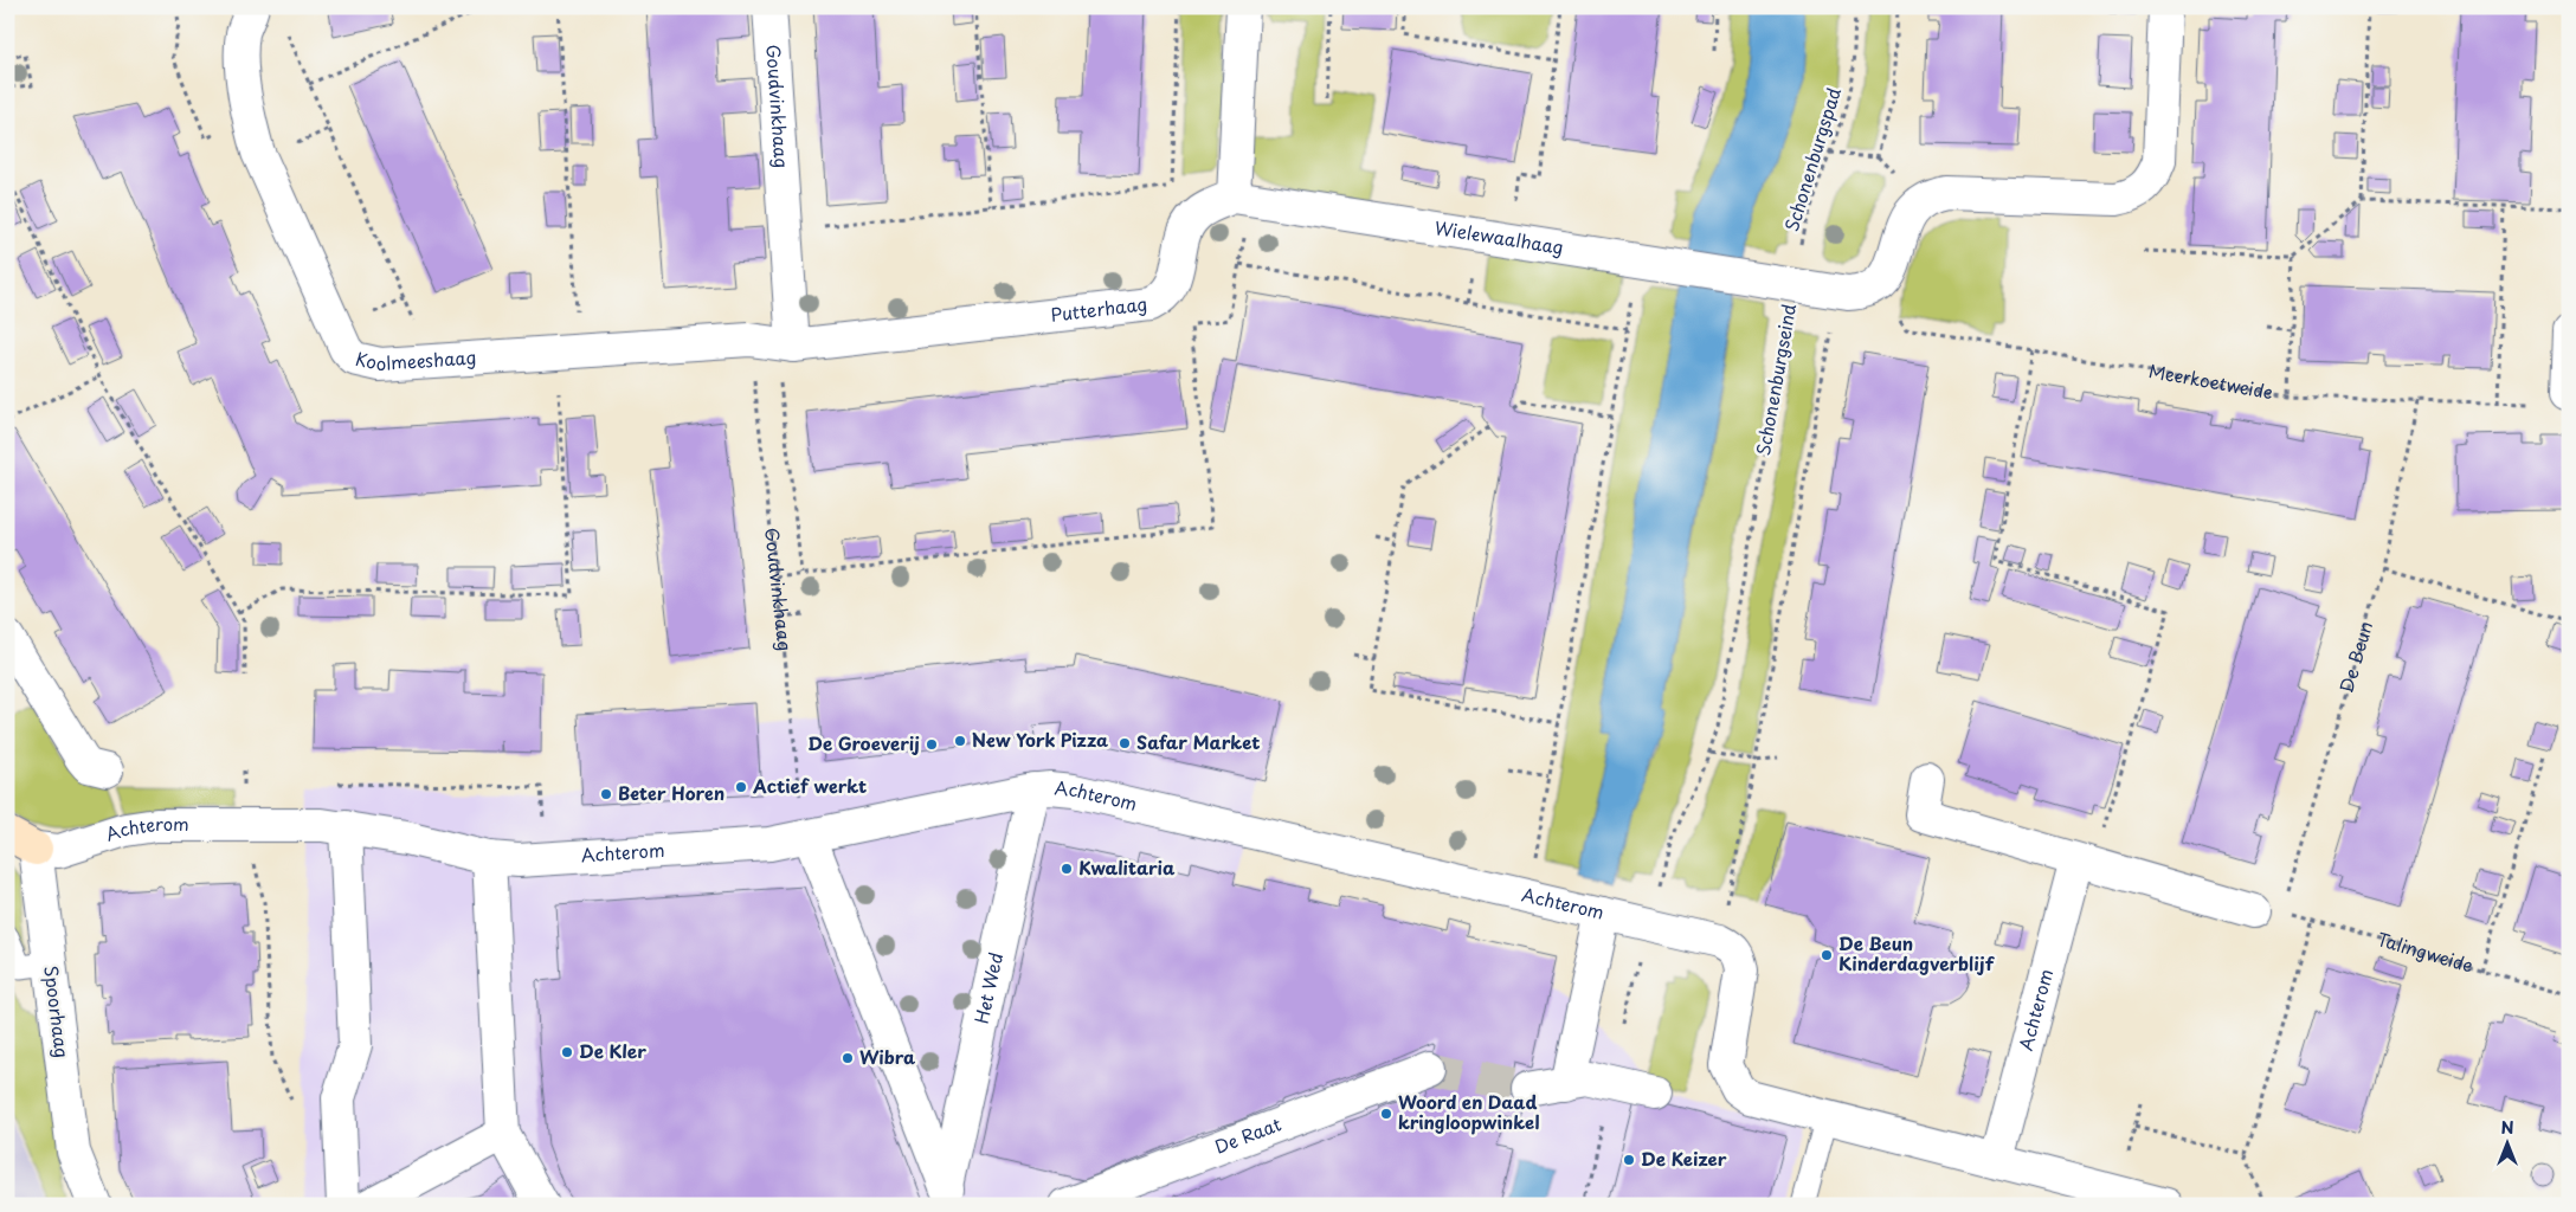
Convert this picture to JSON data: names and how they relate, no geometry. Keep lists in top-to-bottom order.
{
  "streets": {
    "street": [
      "Goudvinkhaag",
      "Wielewaalhaag",
      "Putterhaag",
      "Koolmeeshaag",
      "Achterom",
      "Het Wed",
      "Spoorhaag",
      "De Raat"
    ],
    "path": [
      "Schonenburgspad",
      "Schonenburgseind",
      "Meerkoetweide",
      "De Beun",
      "Talingweide"
    ]
  },
  "crossings": [
    ["Goudvinkhaag", "Putterhaag"],
    ["Goudvinkhaag", "Koolmeeshaag"],
    ["Goudvinkhaag", "Achterom"],
    ["Goudvinkhaag", "Het Wed"],
    ["Schonenburgspad", "Wielewaalhaag"],
    ["Schonenburgspad", "Schonenburgseind"],
    ["Wielewaalhaag", "Putterhaag"],
    ["Wielewaalhaag", "Schonenburgseind"],
    ["Putterhaag", "Koolmeeshaag"],
    ["Schonenburgseind", "Achterom"],
    ["Meerkoetweide", "De Beun"],
    ["Achterom", "Het Wed"],
    ["Achterom", "Spoorhaag"]
  ],
  "places": [
    "New York Pizza",
    "Safar Market",
    "De Groeverij",
    "Actief werkt",
    "Beter Horen",
    "Kwalitaria",
    "De Beun Kinderdagverblijf",
    "De Kler",
    "Wibra",
    "Woord en Daad kringloopwinkel",
    "De Keizer"
  ],
  "north": "top"
}
